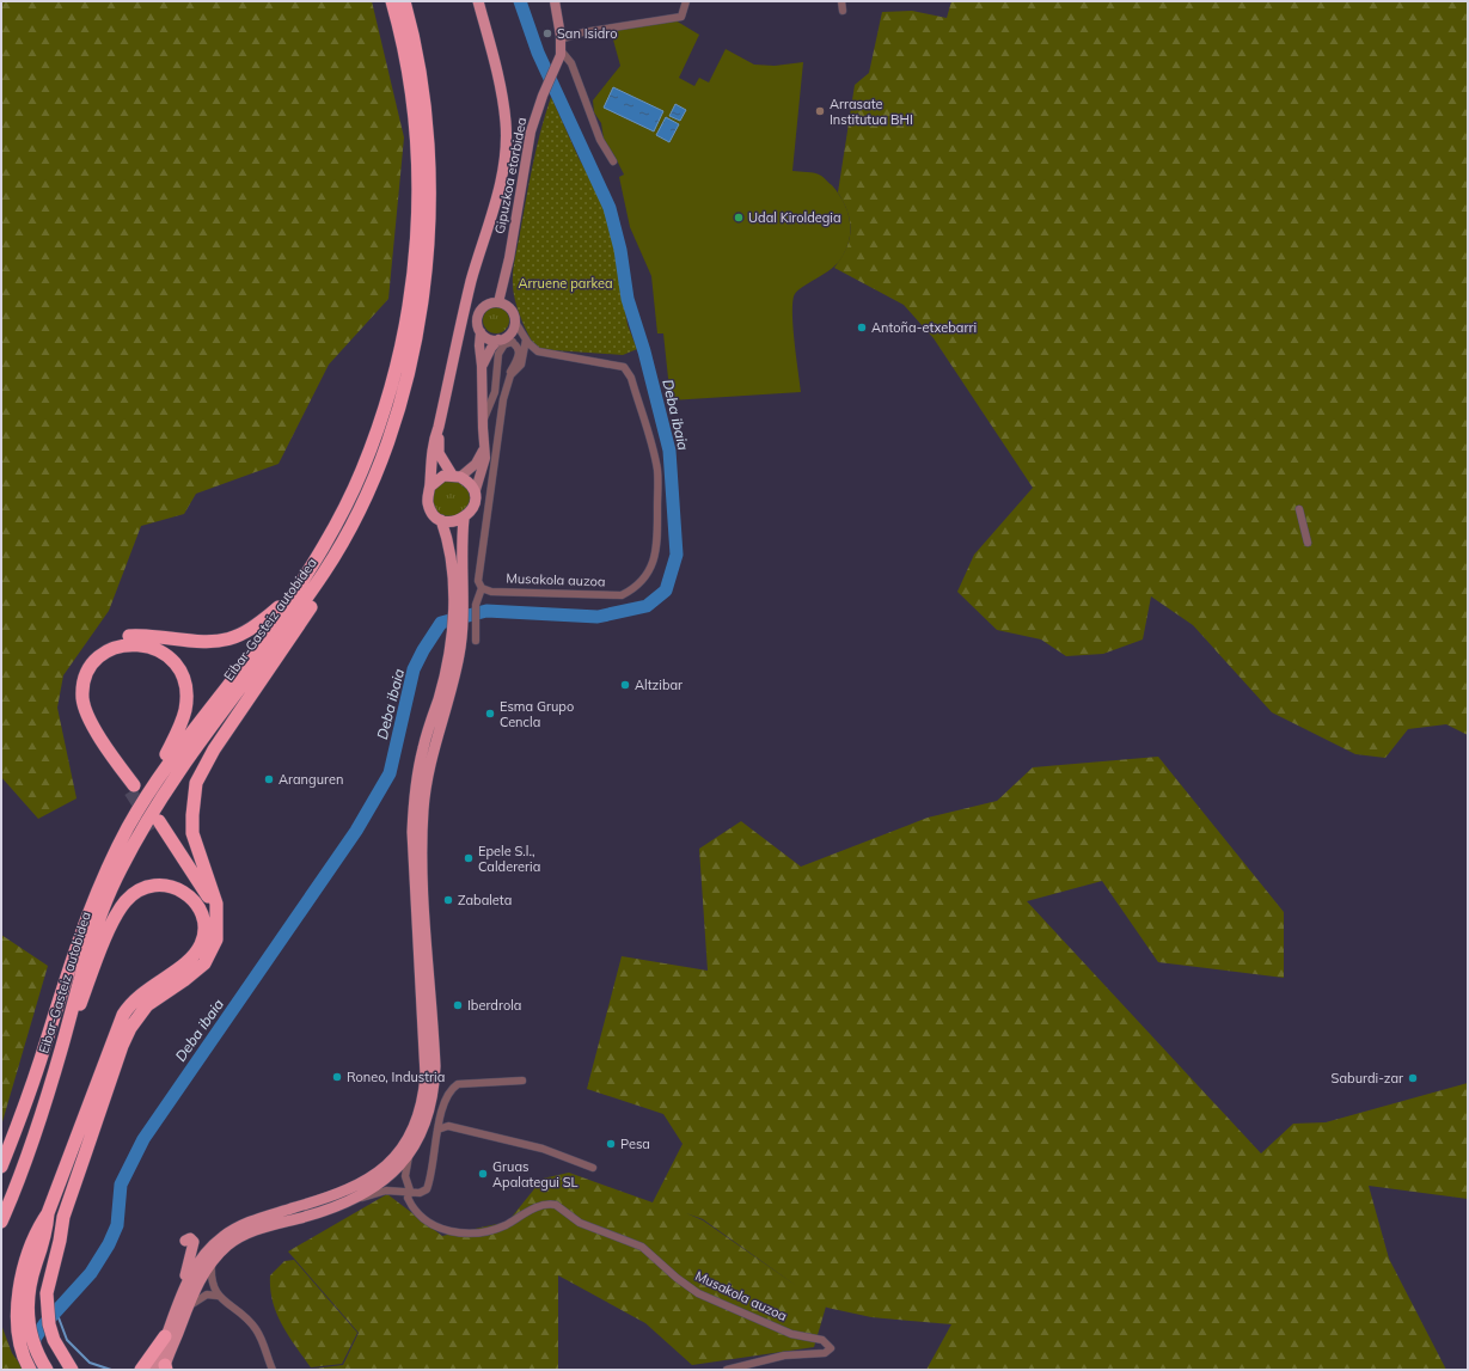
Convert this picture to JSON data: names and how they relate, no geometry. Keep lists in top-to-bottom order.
{
  "streets": {
    "highway": ["Eibar-Gasteiz autobidea"],
    "street": ["Gipuzkoa etorbidea", "Musakola auzoa"]
  },
  "crossings": [
    ["Gipuzkoa etorbidea", "Musakola auzoa"]
  ],
  "water": ["Deba ibaia"],
  "parks": ["Arruene parkea"],
  "places": [
    "San Isidro",
    "Arrasate Institutua BHI",
    "Udal Kiroldegia",
    "Antoña-etxebarri",
    "Altzibar",
    "Esma Grupo Cencla",
    "Aranguren",
    "Epele S.l., Caldereria",
    "Zabaleta",
    "Iberdrola",
    "Roneo, Industria",
    "Saburdi-zar",
    "Pesa",
    "Gruas Apalategui SL"
  ]
}
